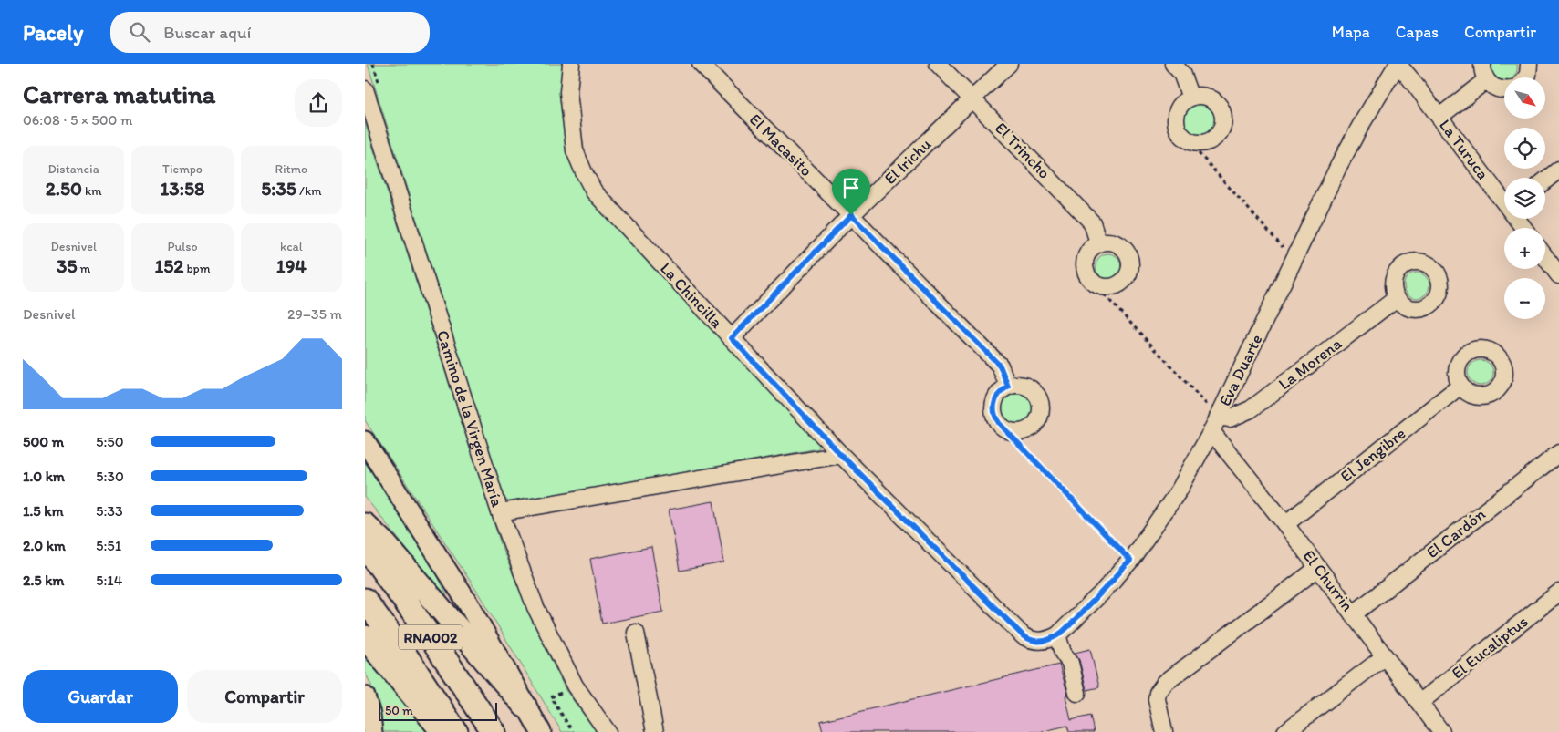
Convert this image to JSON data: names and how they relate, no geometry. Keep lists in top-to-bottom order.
{
  "streets": {
    "highway": ["RNA002"],
    "street": [
      "El Macasito",
      "La Turuca",
      "El Trincho",
      "El Irichu",
      "La Chincilla",
      "La Morena",
      "Eva Duarte",
      "Camino de la Virgen María",
      "El Jengibre",
      "El Cardón",
      "El Churrin",
      "El Eucaliptus"
    ]
  },
  "crossings": [
    ["El Macasito", "El Irichu"],
    ["La Turuca", "Eva Duarte"],
    ["El Trincho", "El Irichu"],
    ["El Irichu", "La Chincilla"],
    ["La Chincilla", "Eva Duarte"],
    ["La Morena", "Eva Duarte"],
    ["Eva Duarte", "El Churrin"],
    ["El Jengibre", "El Churrin"],
    ["El Cardón", "El Churrin"],
    ["El Churrin", "El Eucaliptus"]
  ],
  "scale_bar": "50 m",
  "north": "bottom right",
  "page": {
    "header": "Pacely",
    "search": "Buscar aquí",
    "nav": ["Mapa", "Capas", "Compartir"],
    "heading": ["Carrera matutina", "06:08 · 5 × 500 m"],
    "map_buttons": ["+", "−"],
    "stats": [
      ["Distancia", "2.50 km"],
      ["Tiempo", "13:58"],
      ["Ritmo", "5:35 /km"],
      ["Desnivel", "35 m"],
      ["Pulso", "152 bpm"],
      ["kcal", "194"]
    ],
    "chart": ["Desnivel", "29–35 m"],
    "list": [
      {
        "name": "500 m",
        "note": "5:50"
      },
      {
        "name": "1.0 km",
        "note": "5:30"
      },
      {
        "name": "1.5 km",
        "note": "5:33"
      },
      {
        "name": "2.0 km",
        "note": "5:51"
      },
      {
        "name": "2.5 km",
        "note": "5:14"
      }
    ],
    "buttons": ["Guardar", "Compartir"],
    "scale": "50 m"
  }
}
